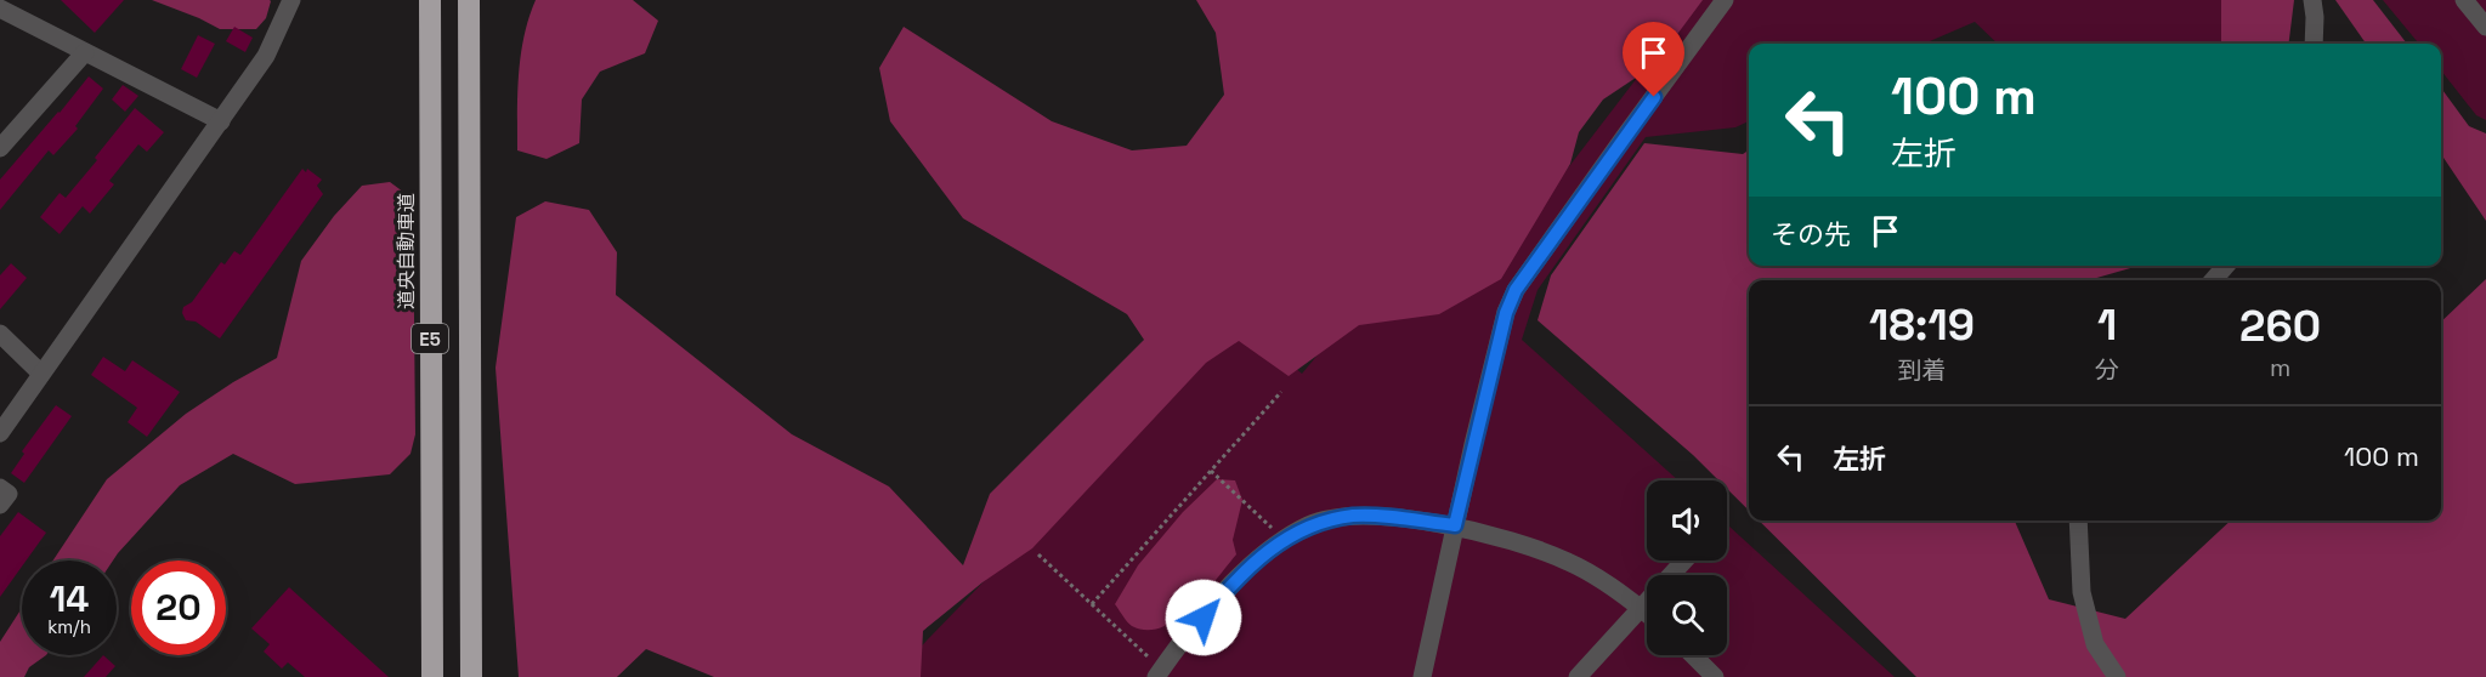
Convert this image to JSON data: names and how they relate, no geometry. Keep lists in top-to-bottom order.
{
  "streets": {
    "highway": ["道央自動車道", "E5"]
  },
  "page": {
    "turn": ["100 m", "左折"],
    "then": "その先",
    "eta": [
      "18:19",
      "到着",
      "1",
      "分",
      "260",
      "m"
    ],
    "list": [
      {
        "name": "左折",
        "value": "100 m"
      }
    ],
    "speed": "14 km/h",
    "limit": "20"
  }
}
